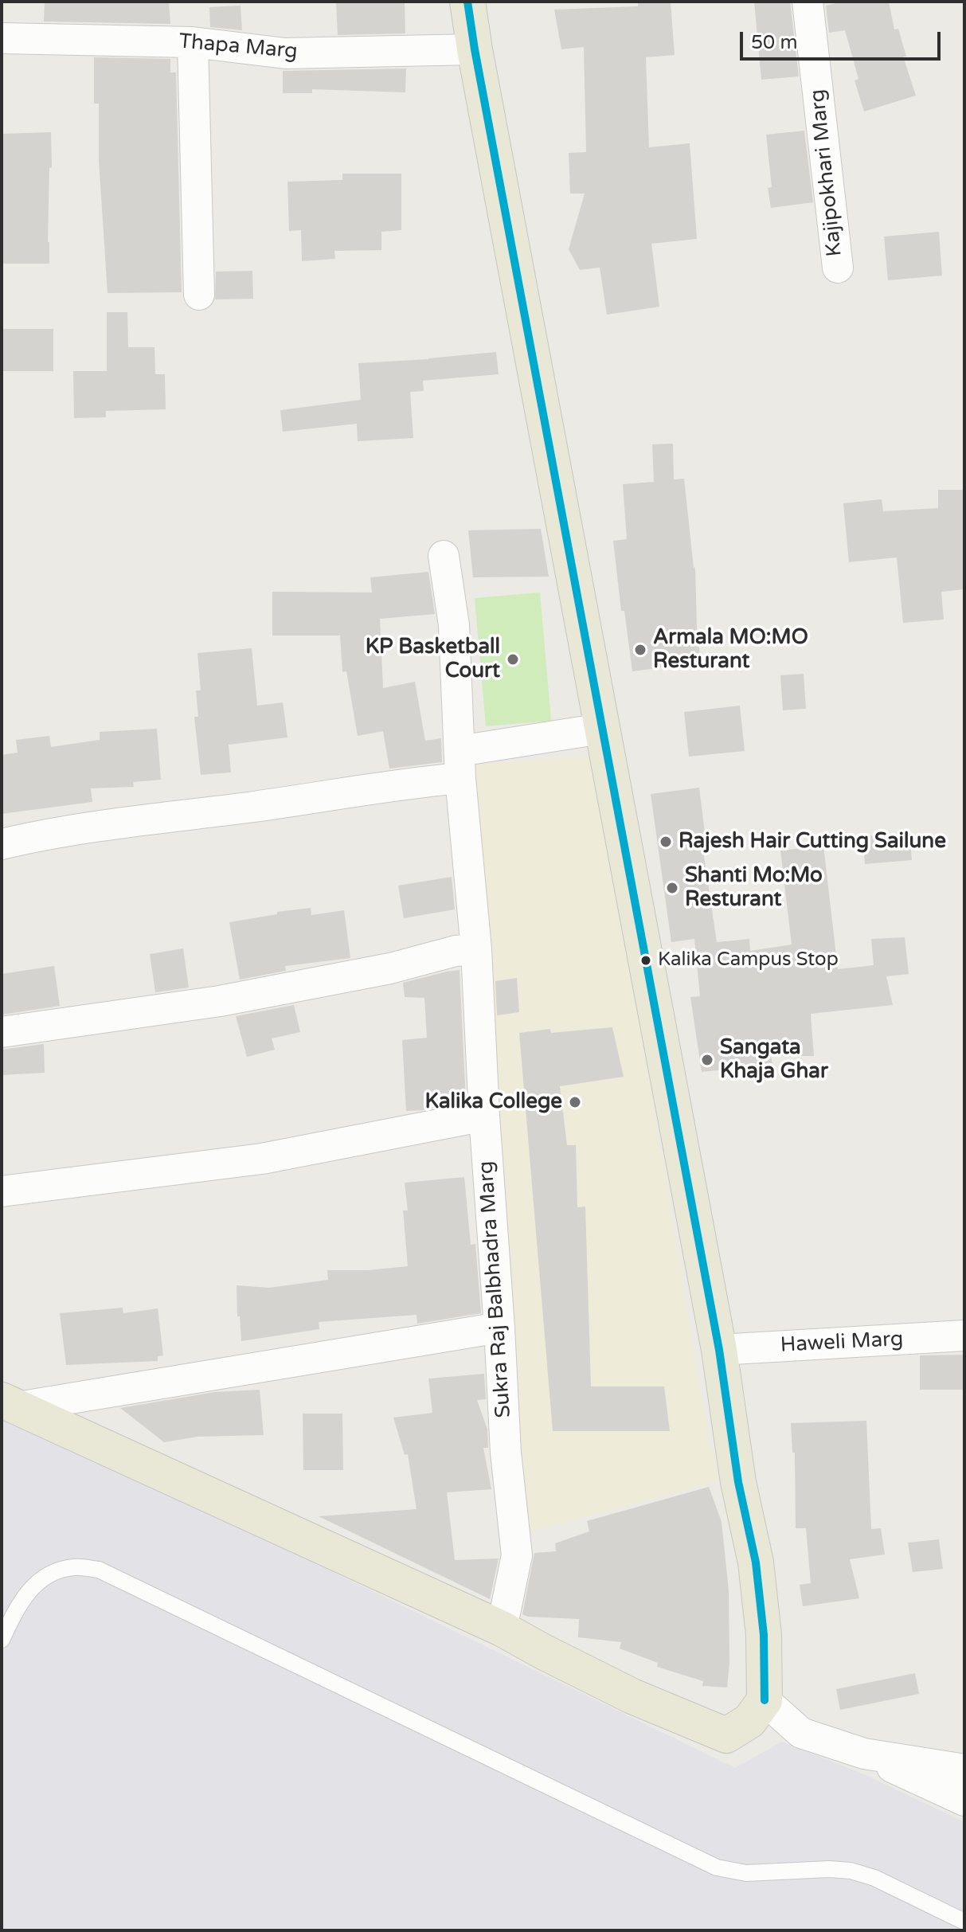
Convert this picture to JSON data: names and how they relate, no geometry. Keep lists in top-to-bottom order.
{
  "streets": {
    "street": [
      "Thapa Marg",
      "Kajipokhari Marg",
      "Sukra Raj Balbhadra Marg",
      "Haweli Marg"
    ]
  },
  "places": [
    "Armala MO:MO Resturant",
    "KP Basketball Court",
    "Rajesh Hair Cutting Sailune",
    "Shanti Mo:Mo Resturant",
    "Kalika Campus Stop",
    "Sangata Khaja Ghar",
    "Kalika College"
  ],
  "scale_bar": "50 m"
}
